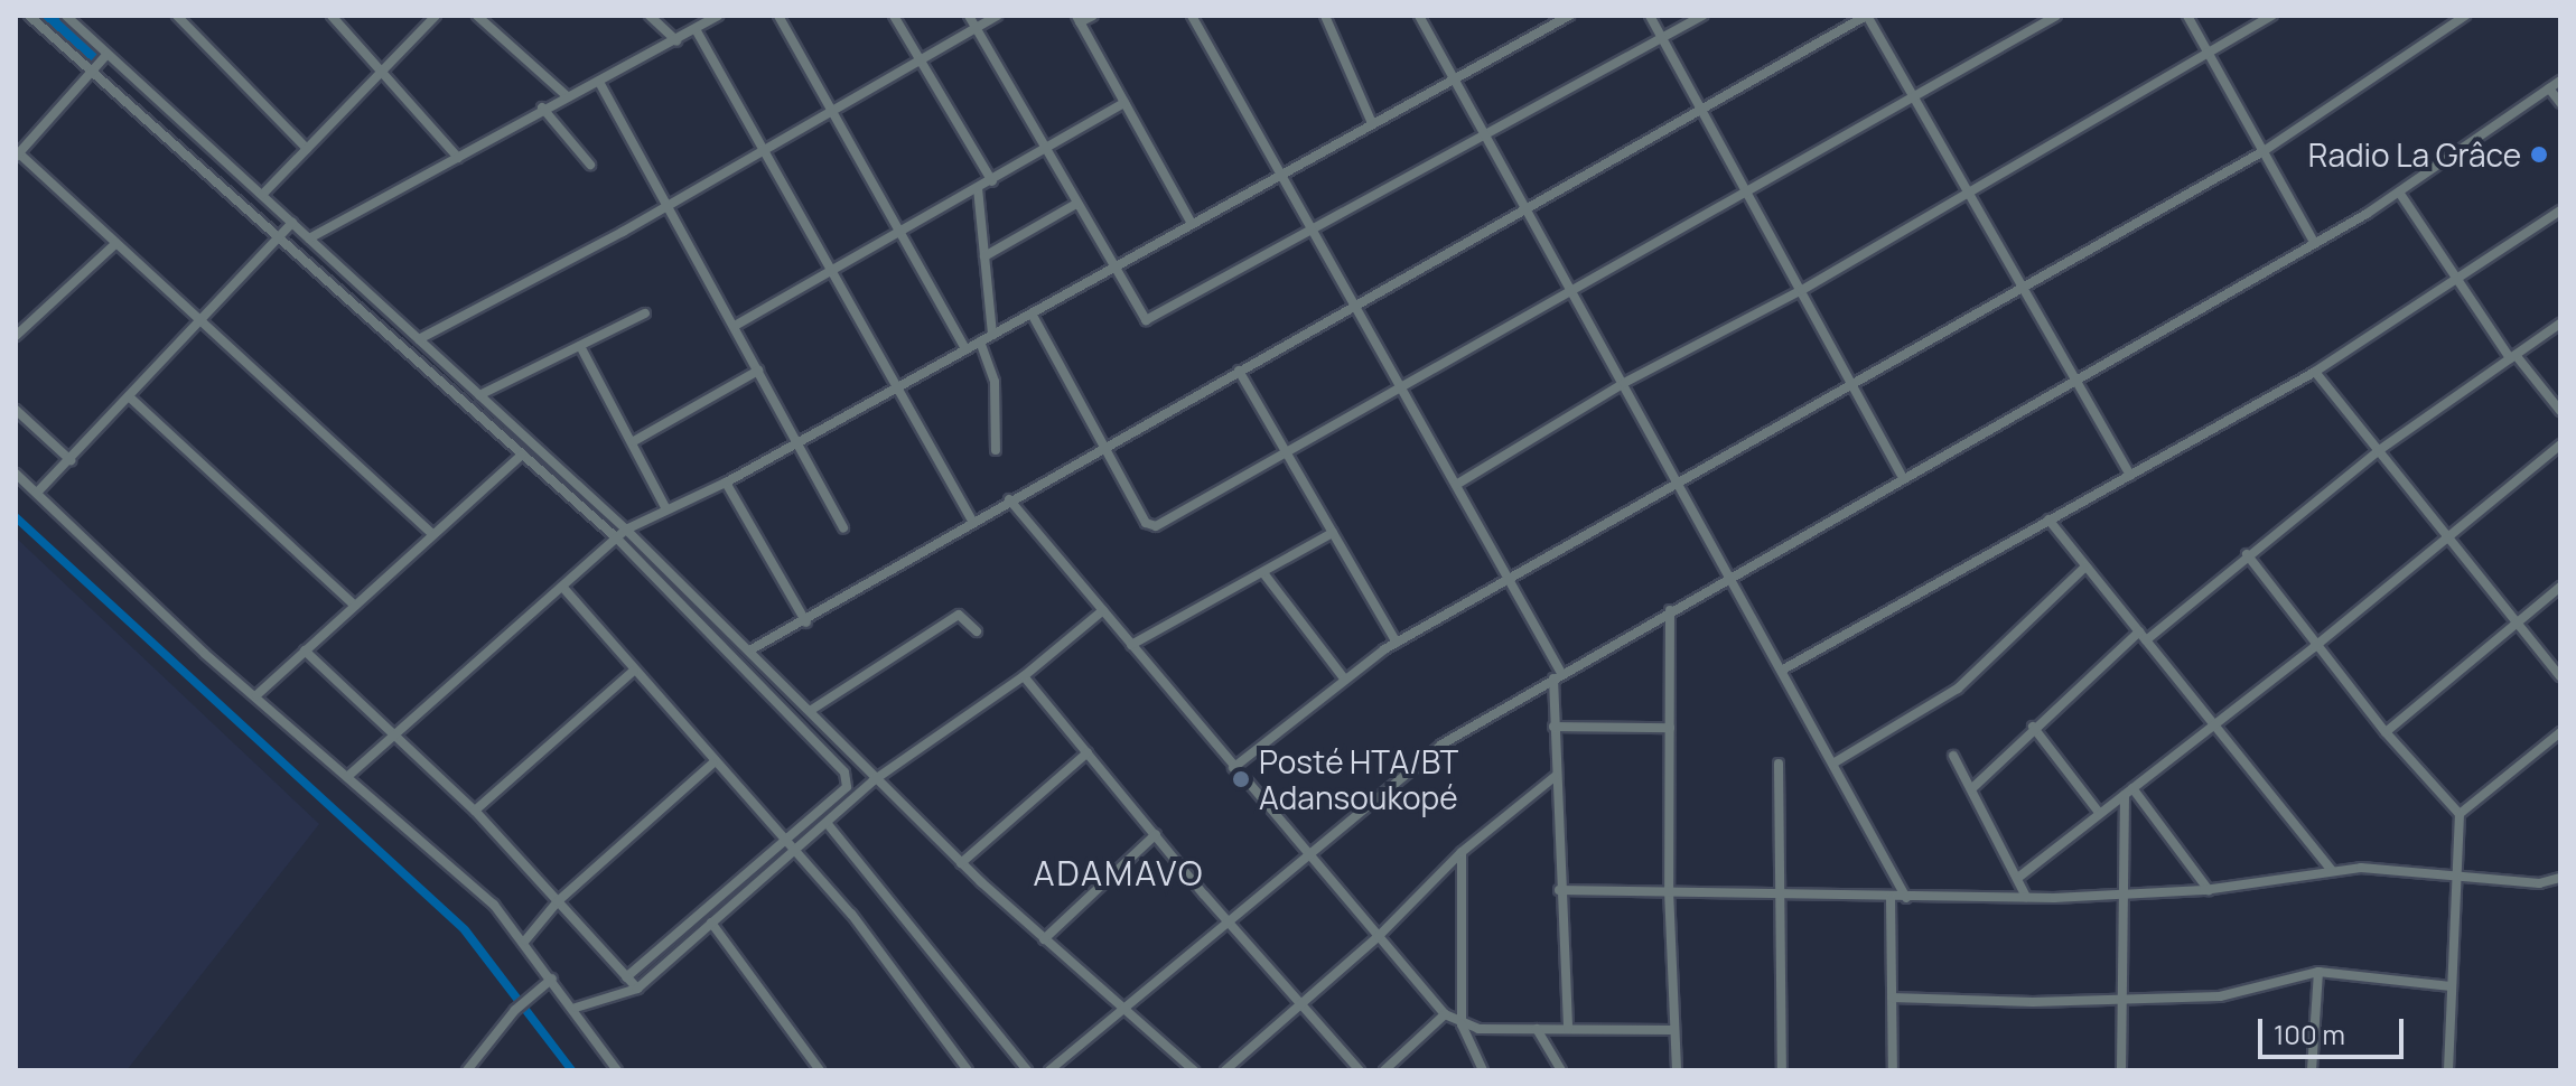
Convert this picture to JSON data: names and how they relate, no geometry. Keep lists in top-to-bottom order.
{
  "districts": ["ADAMAVO"],
  "places": ["Radio La Grâce", "Posté HTA/BT Adansoukopé"],
  "scale_bar": "100 m"
}
